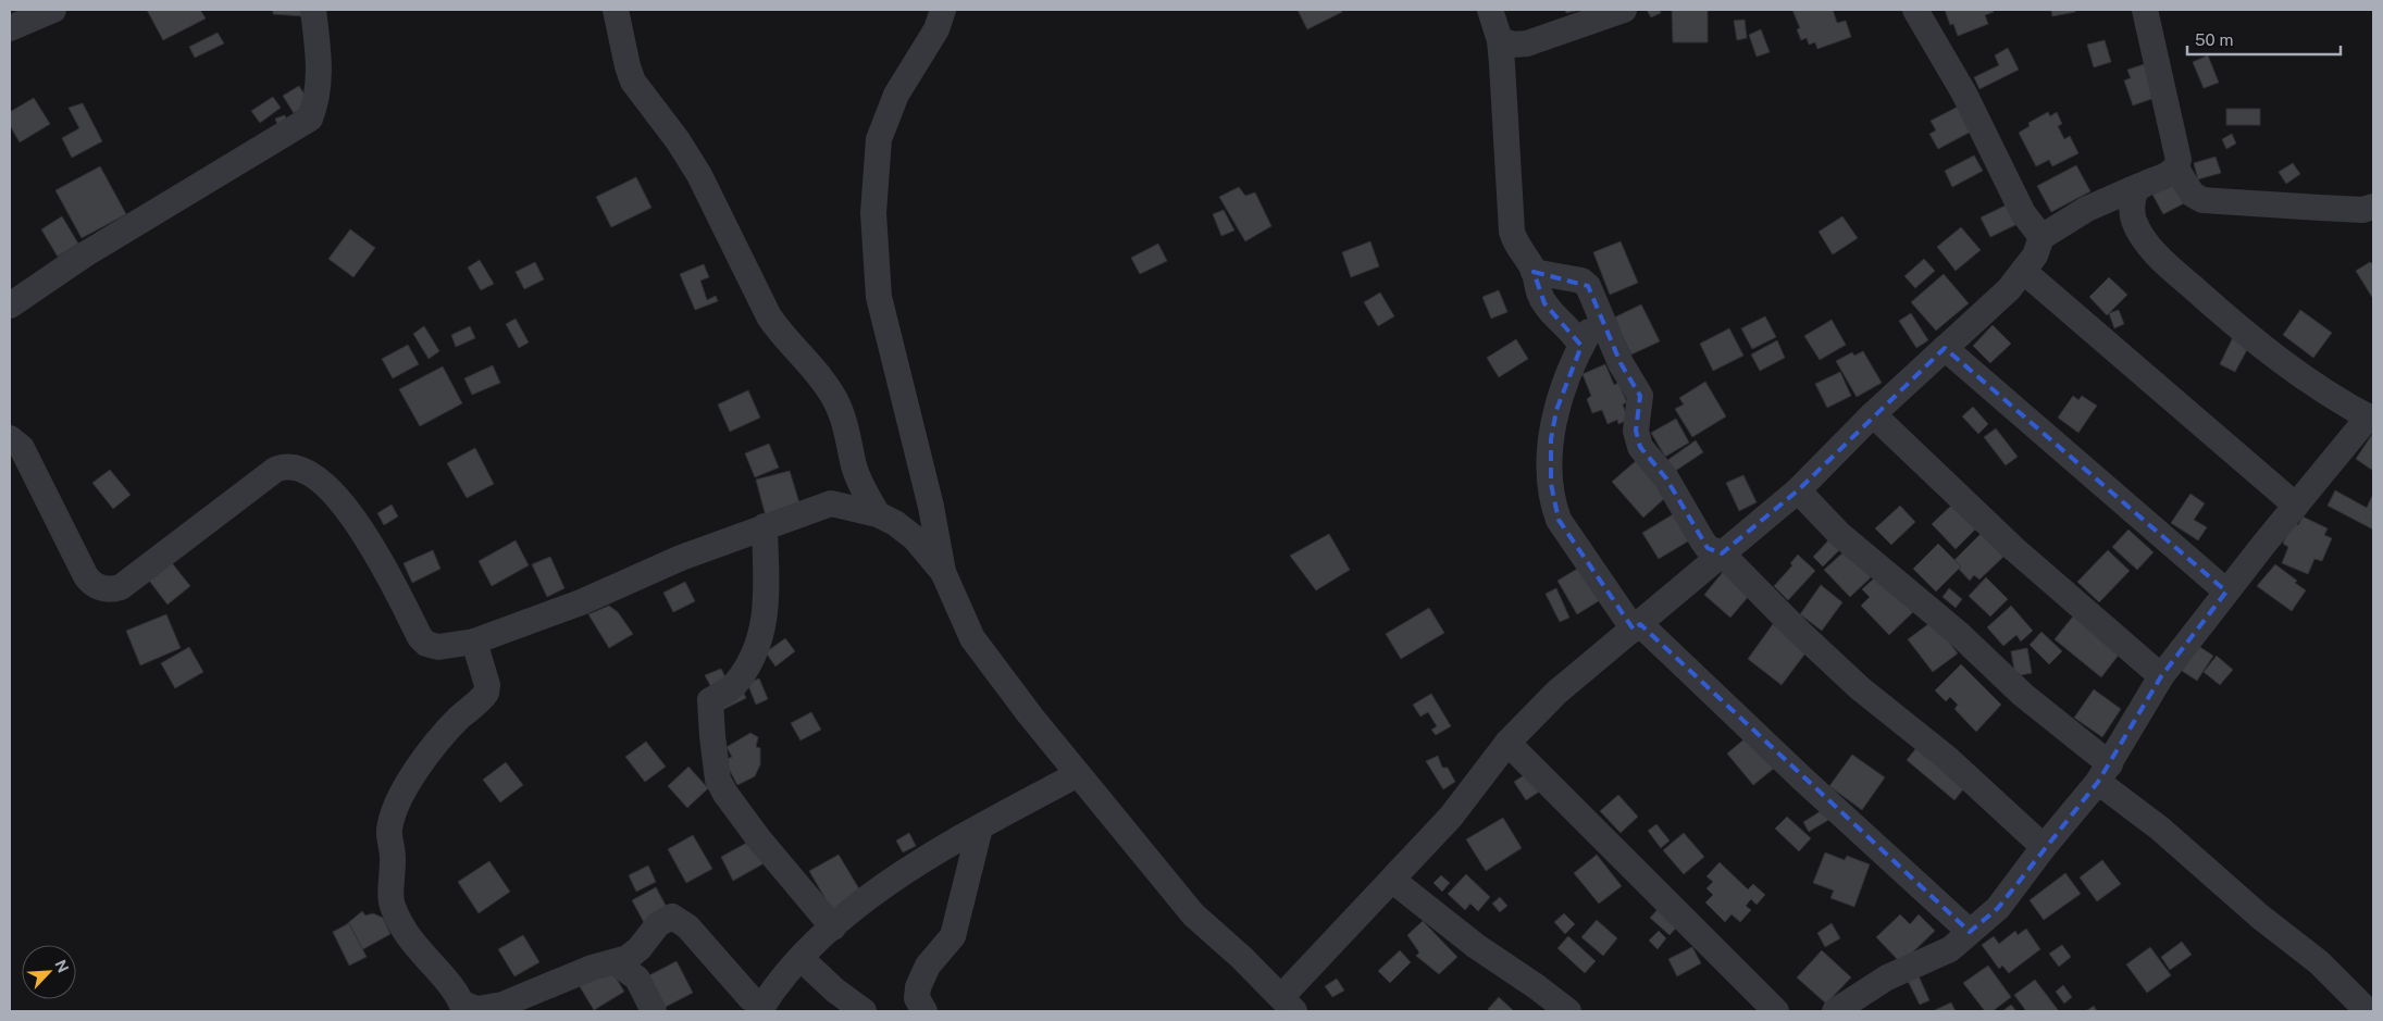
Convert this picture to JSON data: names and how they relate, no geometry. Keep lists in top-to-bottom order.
{
  "scale_bar": "50 m",
  "north": "top right"
}
